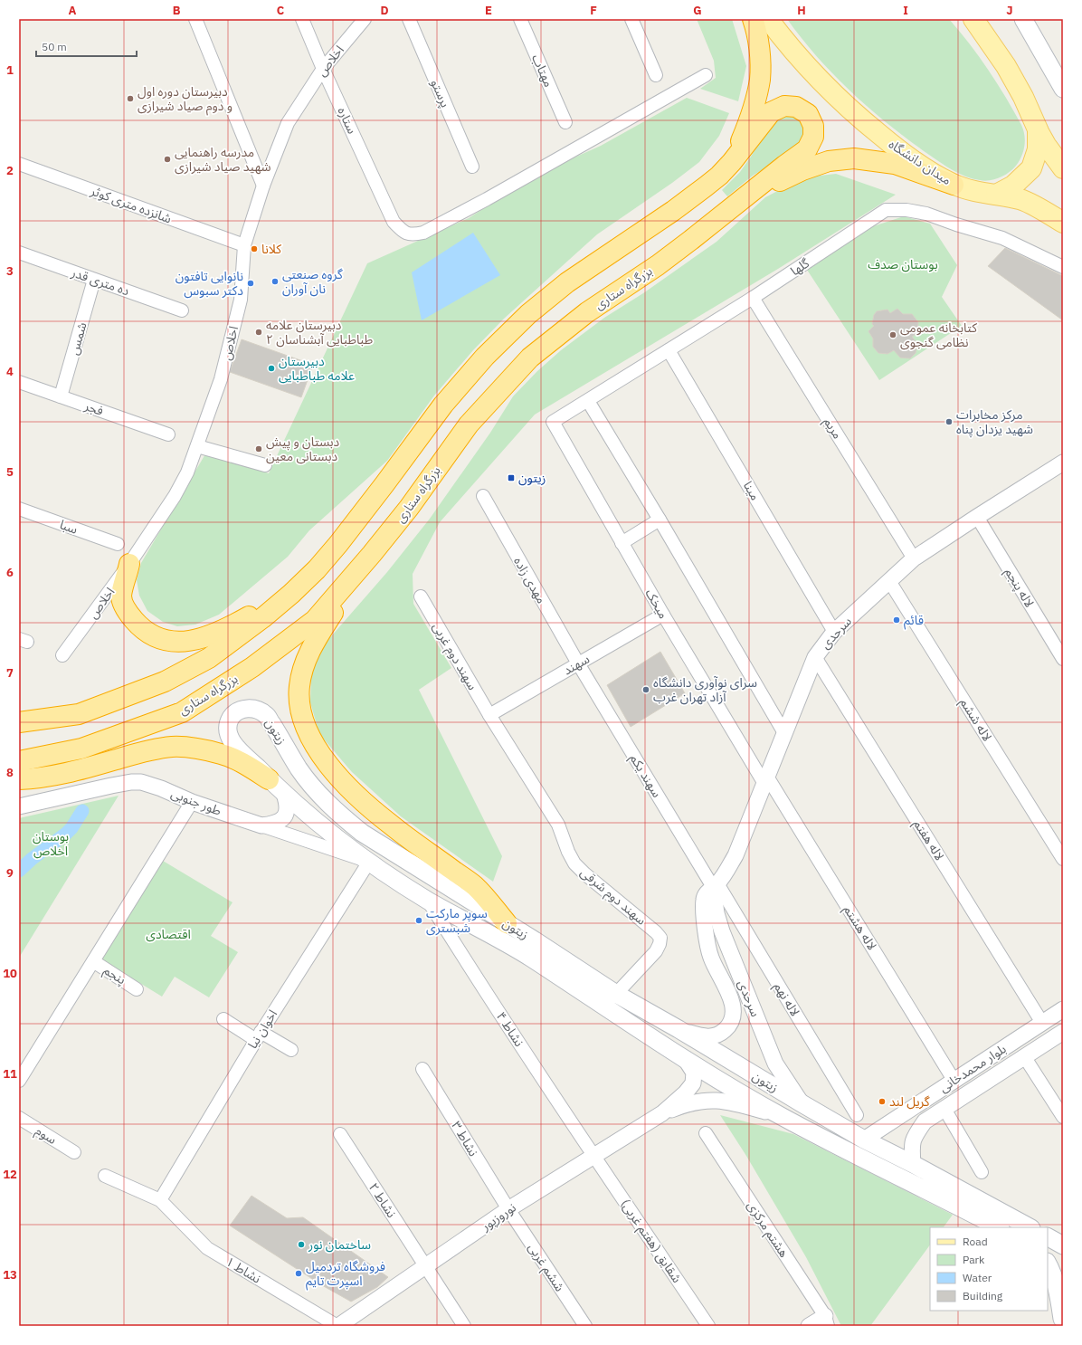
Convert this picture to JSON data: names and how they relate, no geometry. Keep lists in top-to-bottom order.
{
  "streets": {
    "highway": ["بزرگراه ستاری"],
    "main road": ["میدان دانشگاه", "زیتون"],
    "street": [
      "اخلاص",
      "مهتاب",
      "پرستو",
      "ستاره",
      "شانزده متری کوثر",
      "گلها",
      "ده متری قدر",
      "شمس",
      "فجر",
      "مریم",
      "مینا",
      "سبا",
      "مهدی زاده",
      "لاله پنجم",
      "میخک",
      "سرحدی",
      "سهند دوم غربی",
      "سهند",
      "لاله ششم",
      "سهند يكم",
      "طور جنوبی",
      "لاله هفتم",
      "سهند دوم شرقی",
      "لاله هشتم",
      "پنجم",
      "لاله نهم",
      "اخوان نیا",
      "نشاط ۴",
      "بلوار محمدخانی",
      "سوم",
      "نشاط ۳",
      "نشاط ۲",
      "نوروزپور",
      "هشتم مرکزی",
      "شقایق (هفتم غربی)",
      "ششم غربی",
      "نشاط ۱"
    ]
  },
  "crossings": [
    ["اخلاص", "ستاره"],
    ["اخلاص", "شانزده متری کوثر"],
    ["گلها", "مریم"],
    ["گلها", "مینا"],
    ["گلها", "میخک"],
    ["ده متری قدر", "شمس"],
    ["شمس", "فجر"],
    ["مریم", "سرحدی"],
    ["مینا", "سرحدی"],
    ["مهدی زاده", "سهند"],
    ["مهدی زاده", "سهند يكم"],
    ["لاله پنجم", "سرحدی"],
    ["میخک", "سرحدی"],
    ["میخک", "سهند"],
    ["میخک", "لاله هشتم"],
    ["سرحدی", "لاله ششم"],
    ["سرحدی", "زیتون"],
    ["سرحدی", "سهند يكم"],
    ["سرحدی", "لاله هفتم"],
    ["سرحدی", "لاله هشتم"],
    ["سرحدی", "لاله نهم"],
    ["سهند دوم غربی", "سهند"],
    ["سهند دوم غربی", "سهند دوم شرقی"],
    ["سهند", "سهند يكم"],
    ["سهند", "سهند دوم شرقی"],
    ["زیتون", "طور جنوبی"],
    ["زیتون", "سهند دوم شرقی"],
    ["زیتون", "اخوان نیا"],
    ["زیتون", "نشاط ۴"],
    ["زیتون", "بلوار محمدخانی"],
    ["زیتون", "نوروزپور"],
    ["سهند يكم", "لاله نهم"],
    ["طور جنوبی", "اخوان نیا"],
    ["لاله هفتم", "بلوار محمدخانی"],
    ["لاله هشتم", "بلوار محمدخانی"],
    ["اخوان نیا", "نشاط ۱"],
    ["نشاط ۴", "نوروزپور"],
    ["نشاط ۴", "شقایق (هفتم غربی)"],
    ["نشاط ۳", "نوروزپور"],
    ["نشاط ۳", "ششم غربی"],
    ["نشاط ۲", "نوروزپور"],
    ["نوروزپور", "شقایق (هفتم غربی)"],
    ["نوروزپور", "ششم غربی"],
    ["نوروزپور", "نشاط ۱"]
  ],
  "parks": ["بوستان صدف", "بوستان اخلاص", "اقتصادی"],
  "places": {
    "other": [
      "دبیرستان دوره اول‌ و دوم صیاد شیرازی",
      "مدرسه راهنمايی شهيد صياد شيرازی",
      "کلانا",
      "گروه صنعتی نان آوران",
      "نانوایی تافتون دکتر سبوس",
      "دبیرستان علامه طباطبایی آبشناسان ۲",
      "کتابخانه عمومی نظامی گنجوی",
      "دبیرستان علامه طباطبایی",
      "مرکز مخابرات شهید یزدان پناه",
      "دبستان و پیش دبستانی معین",
      "قائم",
      "سرای نوآوری دانشگاه آزاد تهران غرب",
      "سوپر مارکت شبستری",
      "گریل لند",
      "ساختمان نور",
      "فروشگاه تردمیل اسپرت تایم"
    ],
    "transit": ["زیتون"]
  },
  "legend": [
    "Road",
    "Park",
    "Water",
    "Building"
  ],
  "scale_bar": "50 m",
  "grid": {
    "columns": [
      "A",
      "B",
      "C",
      "D",
      "E",
      "F",
      "G",
      "H",
      "I",
      "J"
    ],
    "rows": [
      "1",
      "2",
      "3",
      "4",
      "5",
      "6",
      "7",
      "8",
      "9",
      "10",
      "11",
      "12",
      "13"
    ]
  }
}
